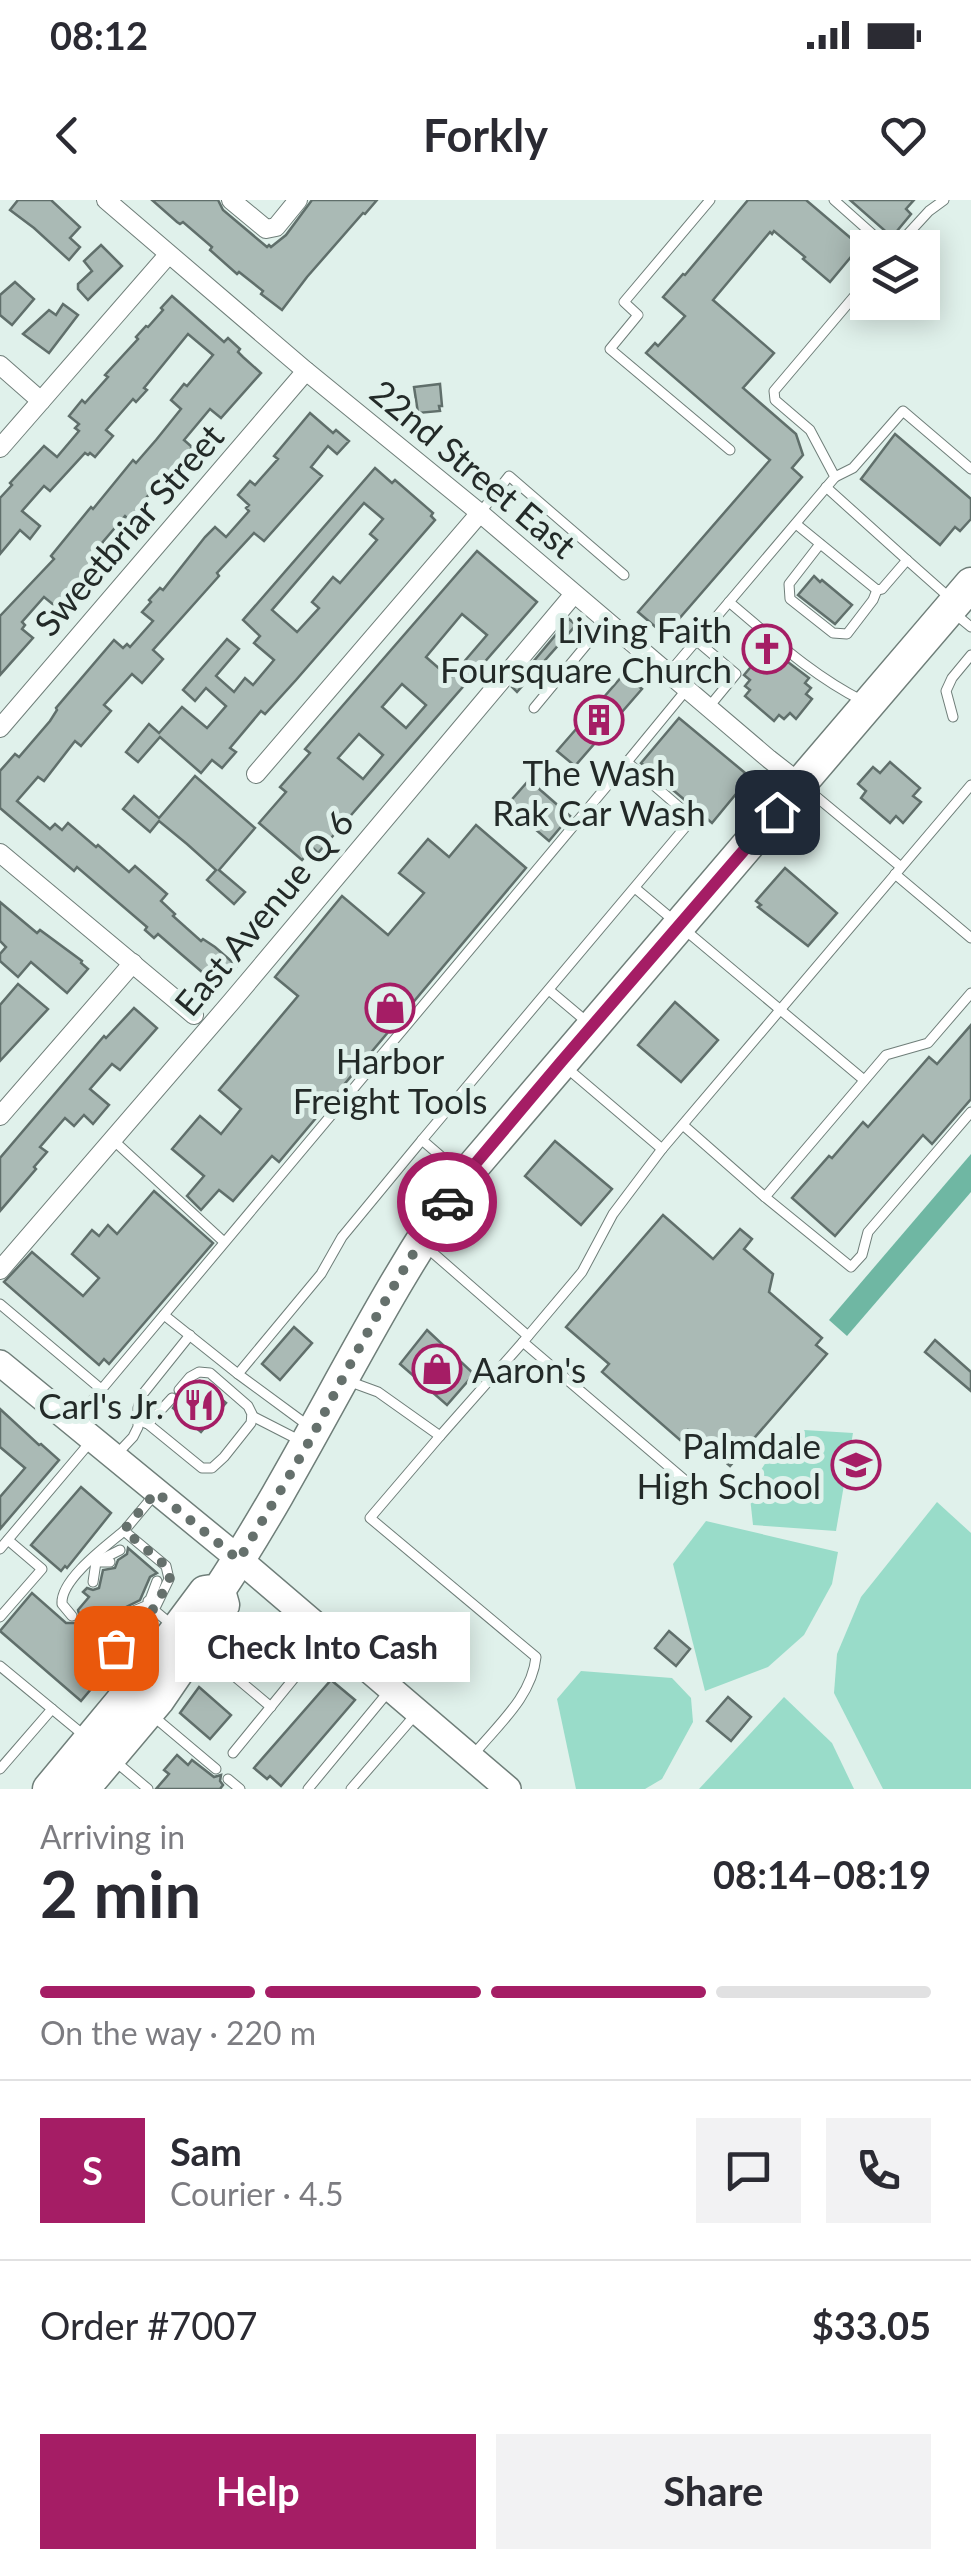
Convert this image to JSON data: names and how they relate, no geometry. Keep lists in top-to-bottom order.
{
  "streets": {
    "street": ["22nd Street East", "Sweetbriar Street", "East Avenue Q 6"]
  },
  "crossings": [
    ["22nd Street East", "Sweetbriar Street"],
    ["22nd Street East", "East Avenue Q 6"]
  ],
  "places": {
    "church": ["Living Faith Foursquare Church"],
    "building": ["The Wash Rak Car Wash"],
    "shop": ["Harbor Freight Tools", "Aaron's"],
    "restaurant": ["Carl's Jr."],
    "school or university": ["Palmdale High School"],
    "other": ["Check Into Cash"]
  },
  "page": {
    "status": "08:12",
    "header": "Forkly",
    "bubble": "Check Into Cash",
    "heading": ["2 min", "Arriving in", "08:14–08:19"],
    "panel": [
      "Sam",
      "Courier · 4.5",
      "Order #7007",
      "$33.05"
    ],
    "bar": "On the way · 220 m",
    "round": "S",
    "buttons": ["Help", "Share"]
  }
}
